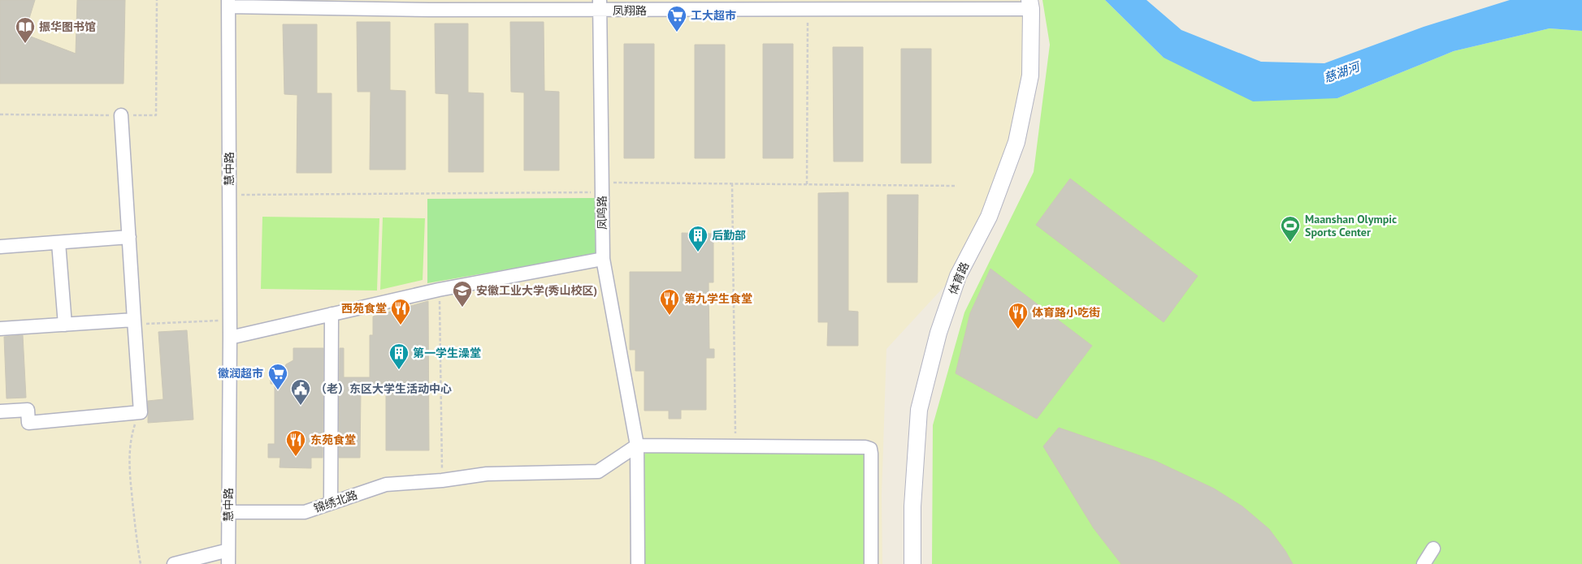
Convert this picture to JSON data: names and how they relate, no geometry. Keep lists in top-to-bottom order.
{
  "streets": {
    "street": [
      "凤翔路",
      "慧中路",
      "凤鸣路",
      "体育路",
      "锦绣北路"
    ]
  },
  "crossings": [
    ["凤翔路", "慧中路"],
    ["凤翔路", "凤鸣路"],
    ["凤翔路", "体育路"],
    ["慧中路", "锦绣北路"],
    ["凤鸣路", "锦绣北路"]
  ],
  "water": ["慈湖河"],
  "places": {
    "supermarket": ["工大超市", "徽润超市"],
    "library": ["振华图书馆"],
    "sports": ["Maanshan Olympic Sports Center"],
    "building": ["后勤部", "第一学生澡堂"],
    "school or university": ["安徽工业大学(秀山校区)"],
    "restaurant": [
      "第九学生食堂",
      "西苑食堂",
      "体育路小吃街",
      "东苑食堂"
    ],
    "public building": ["（老）东区大学生活动中心"]
  }
}
